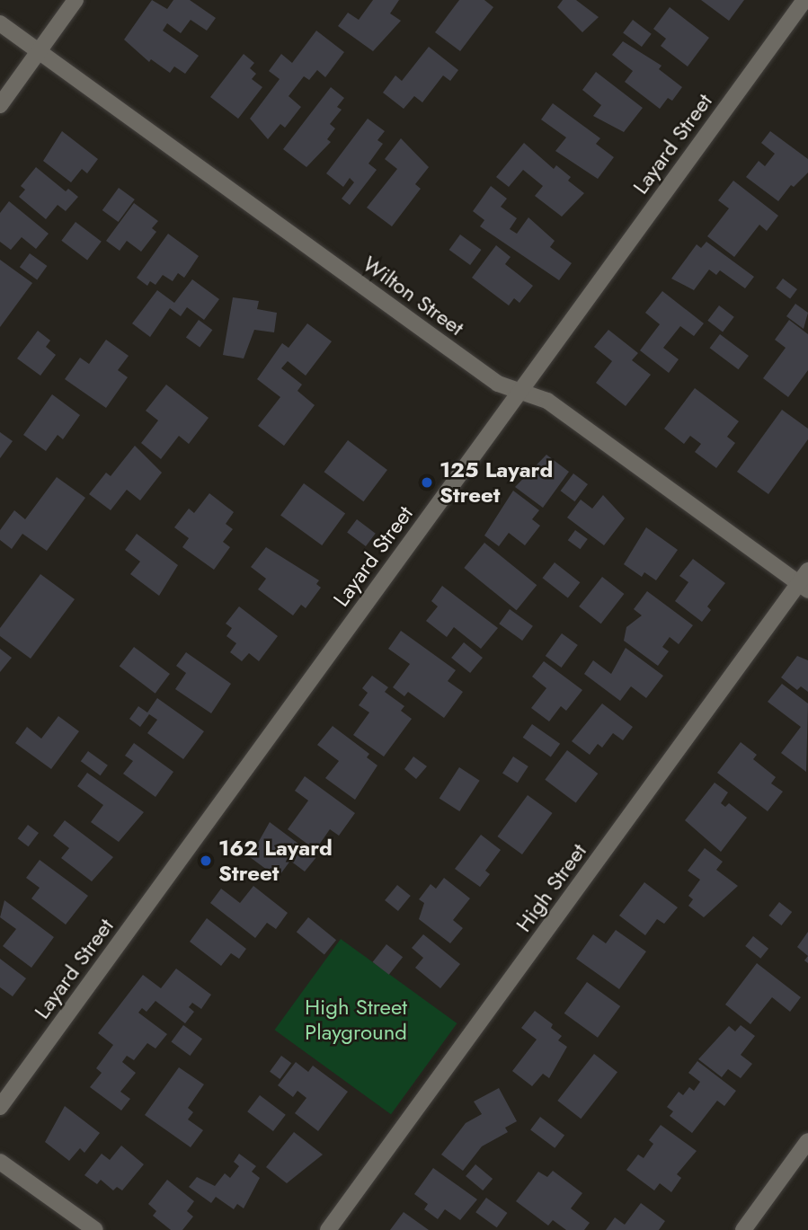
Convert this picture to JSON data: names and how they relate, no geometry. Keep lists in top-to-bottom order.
{
  "streets": {
    "street": ["Layard Street", "Wilton Street", "High Street"]
  },
  "crossings": [
    ["Layard Street", "Wilton Street"],
    ["Wilton Street", "High Street"]
  ],
  "parks": ["High Street Playground"],
  "places": ["125 Layard Street", "162 Layard Street"]
}
